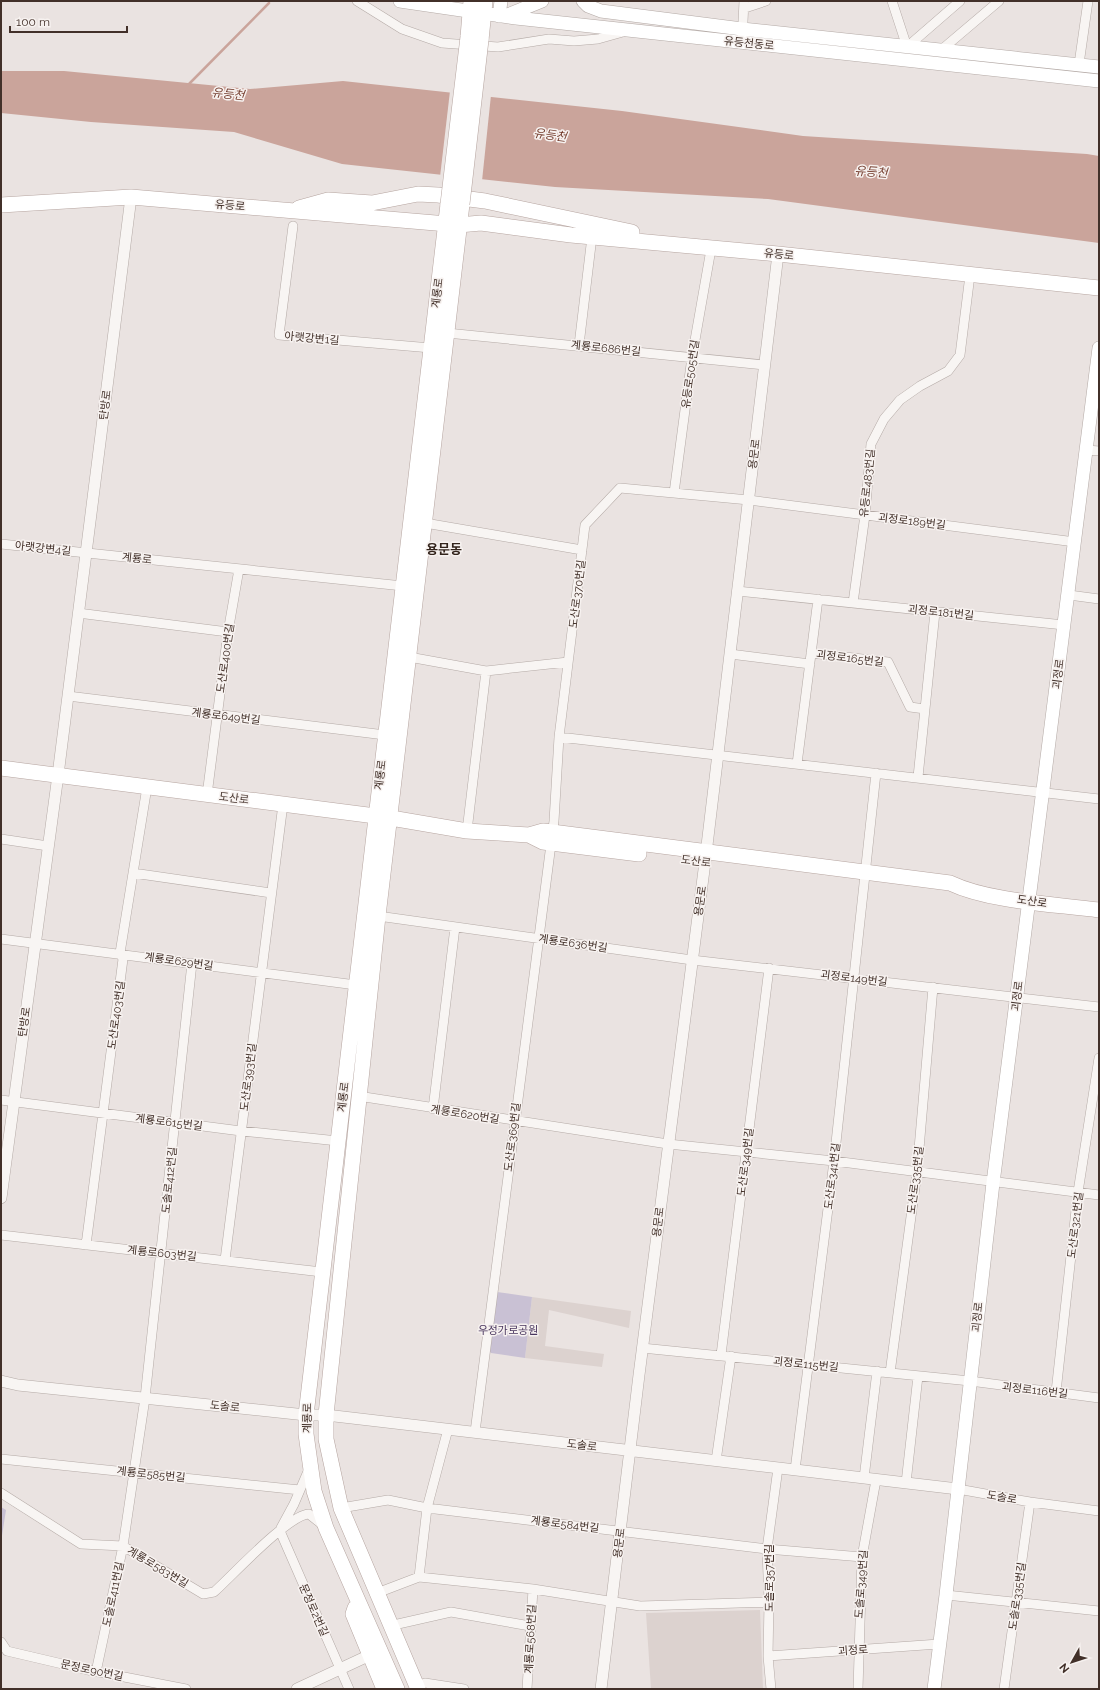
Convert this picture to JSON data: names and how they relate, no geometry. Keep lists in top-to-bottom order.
{
  "streets": {
    "main road": [
      "유등천동로",
      "유등로",
      "계룡로",
      "괴정로",
      "도산로"
    ],
    "street": [
      "아랫강변1길",
      "계룡로686번길",
      "유등로505번길",
      "탄방로",
      "용문로",
      "유등로483번길",
      "괴정로189번길",
      "아랫강변4길",
      "도산로370번길",
      "괴정로181번길",
      "도산로400번길",
      "괴정로165번길",
      "계룡로649번길",
      "계룡로636번길",
      "계룡로629번길",
      "괴정로149번길",
      "도산로403번길",
      "도산로393번길",
      "계룡로620번길",
      "계룡로615번길",
      "도산로369번길",
      "도산로349번길",
      "도산로341번길",
      "도솔로412번길",
      "도산로335번길",
      "도산로321번길",
      "계룡로603번길",
      "괴정로115번길",
      "괴정로116번길",
      "도솔로",
      "계룡로585번길",
      "계룡로584번길",
      "계룡로583번길",
      "도솔로357번길",
      "도솔로349번길",
      "도솔로411번길",
      "도솔로335번길",
      "문정로2번길",
      "계룡로568번길",
      "문정로90번길"
    ]
  },
  "crossings": [
    ["유등천동로", "계룡로"],
    ["유등로", "계룡로"],
    ["유등로", "유등로505번길"],
    ["유등로", "탄방로"],
    ["유등로", "용문로"],
    ["유등로", "유등로483번길"],
    ["계룡로", "아랫강변1길"],
    ["계룡로", "계룡로686번길"],
    ["계룡로", "탄방로"],
    ["계룡로", "아랫강변4길"],
    ["계룡로", "도산로400번길"],
    ["계룡로", "계룡로649번길"],
    ["계룡로", "도산로"],
    ["계룡로", "계룡로636번길"],
    ["계룡로", "계룡로629번길"],
    ["계룡로", "계룡로620번길"],
    ["계룡로", "계룡로615번길"],
    ["계룡로", "계룡로603번길"],
    ["계룡로", "도솔로"],
    ["계룡로", "계룡로584번길"],
    ["계룡로", "계룡로583번길"],
    ["계룡로686번길", "유등로505번길"],
    ["계룡로686번길", "용문로"],
    ["유등로505번길", "도산로370번길"],
    ["탄방로", "아랫강변4길"],
    ["탄방로", "계룡로649번길"],
    ["탄방로", "도산로"],
    ["탄방로", "계룡로629번길"],
    ["탄방로", "계룡로615번길"],
    ["용문로", "괴정로189번길"],
    ["용문로", "도산로370번길"],
    ["용문로", "괴정로181번길"],
    ["용문로", "도산로"],
    ["용문로", "계룡로636번길"],
    ["용문로", "괴정로149번길"],
    ["용문로", "계룡로620번길"],
    ["용문로", "괴정로115번길"],
    ["용문로", "도솔로"],
    ["용문로", "계룡로584번길"],
    ["유등로483번길", "괴정로189번길"],
    ["유등로483번길", "괴정로181번길"],
    ["괴정로189번길", "도산로370번길"],
    ["괴정로189번길", "괴정로"],
    ["도산로370번길", "도산로"],
    ["도산로370번길", "도산로369번길"],
    ["괴정로181번길", "괴정로"],
    ["도산로400번길", "계룡로649번길"],
    ["도산로400번길", "도산로"],
    ["괴정로", "도산로"],
    ["괴정로", "괴정로149번길"],
    ["괴정로", "계룡로620번길"],
    ["괴정로", "괴정로115번길"],
    ["괴정로", "괴정로116번길"],
    ["괴정로", "도솔로"],
    ["괴정로", "도솔로357번길"],
    ["괴정로", "도솔로349번길"],
    ["도산로", "도산로403번길"],
    ["도산로", "도산로393번길"],
    ["도산로", "도산로369번길"],
    ["도산로", "도산로341번길"],
    ["계룡로636번길", "괴정로149번길"],
    ["계룡로636번길", "도산로369번길"],
    ["계룡로629번길", "도산로403번길"],
    ["계룡로629번길", "도산로393번길"],
    ["계룡로629번길", "도솔로412번길"],
    ["괴정로149번길", "도산로349번길"],
    ["괴정로149번길", "도산로341번길"],
    ["괴정로149번길", "도산로335번길"],
    ["도산로403번길", "계룡로615번길"],
    ["도산로403번길", "계룡로603번길"],
    ["도산로393번길", "계룡로615번길"],
    ["도산로393번길", "계룡로603번길"],
    ["계룡로620번길", "도산로369번길"],
    ["계룡로620번길", "도산로349번길"],
    ["계룡로620번길", "도산로341번길"],
    ["계룡로620번길", "도산로335번길"],
    ["계룡로620번길", "도산로321번길"],
    ["계룡로615번길", "도솔로412번길"],
    ["도산로369번길", "도솔로"],
    ["도산로349번길", "괴정로115번길"],
    ["도산로341번길", "괴정로115번길"],
    ["도산로341번길", "도솔로"],
    ["도솔로412번길", "계룡로603번길"],
    ["도솔로412번길", "도솔로"],
    ["도솔로412번길", "도솔로411번길"],
    ["도산로335번길", "괴정로115번길"],
    ["도산로321번길", "괴정로116번길"],
    ["괴정로115번길", "괴정로116번길"],
    ["도솔로", "도솔로357번길"],
    ["도솔로", "도솔로349번길"],
    ["도솔로", "도솔로411번길"],
    ["도솔로", "도솔로335번길"],
    ["계룡로585번길", "계룡로583번길"],
    ["계룡로585번길", "도솔로411번길"],
    ["계룡로584번길", "도솔로357번길"],
    ["계룡로584번길", "도솔로349번길"],
    ["계룡로583번길", "도솔로411번길"],
    ["계룡로583번길", "문정로2번길"],
    ["도솔로411번길", "문정로90번길"]
  ],
  "districts": ["용문동"],
  "water": ["유등천"],
  "parks": ["우정가로공원"],
  "scale_bar": "100 m",
  "north": "bottom left"
}
